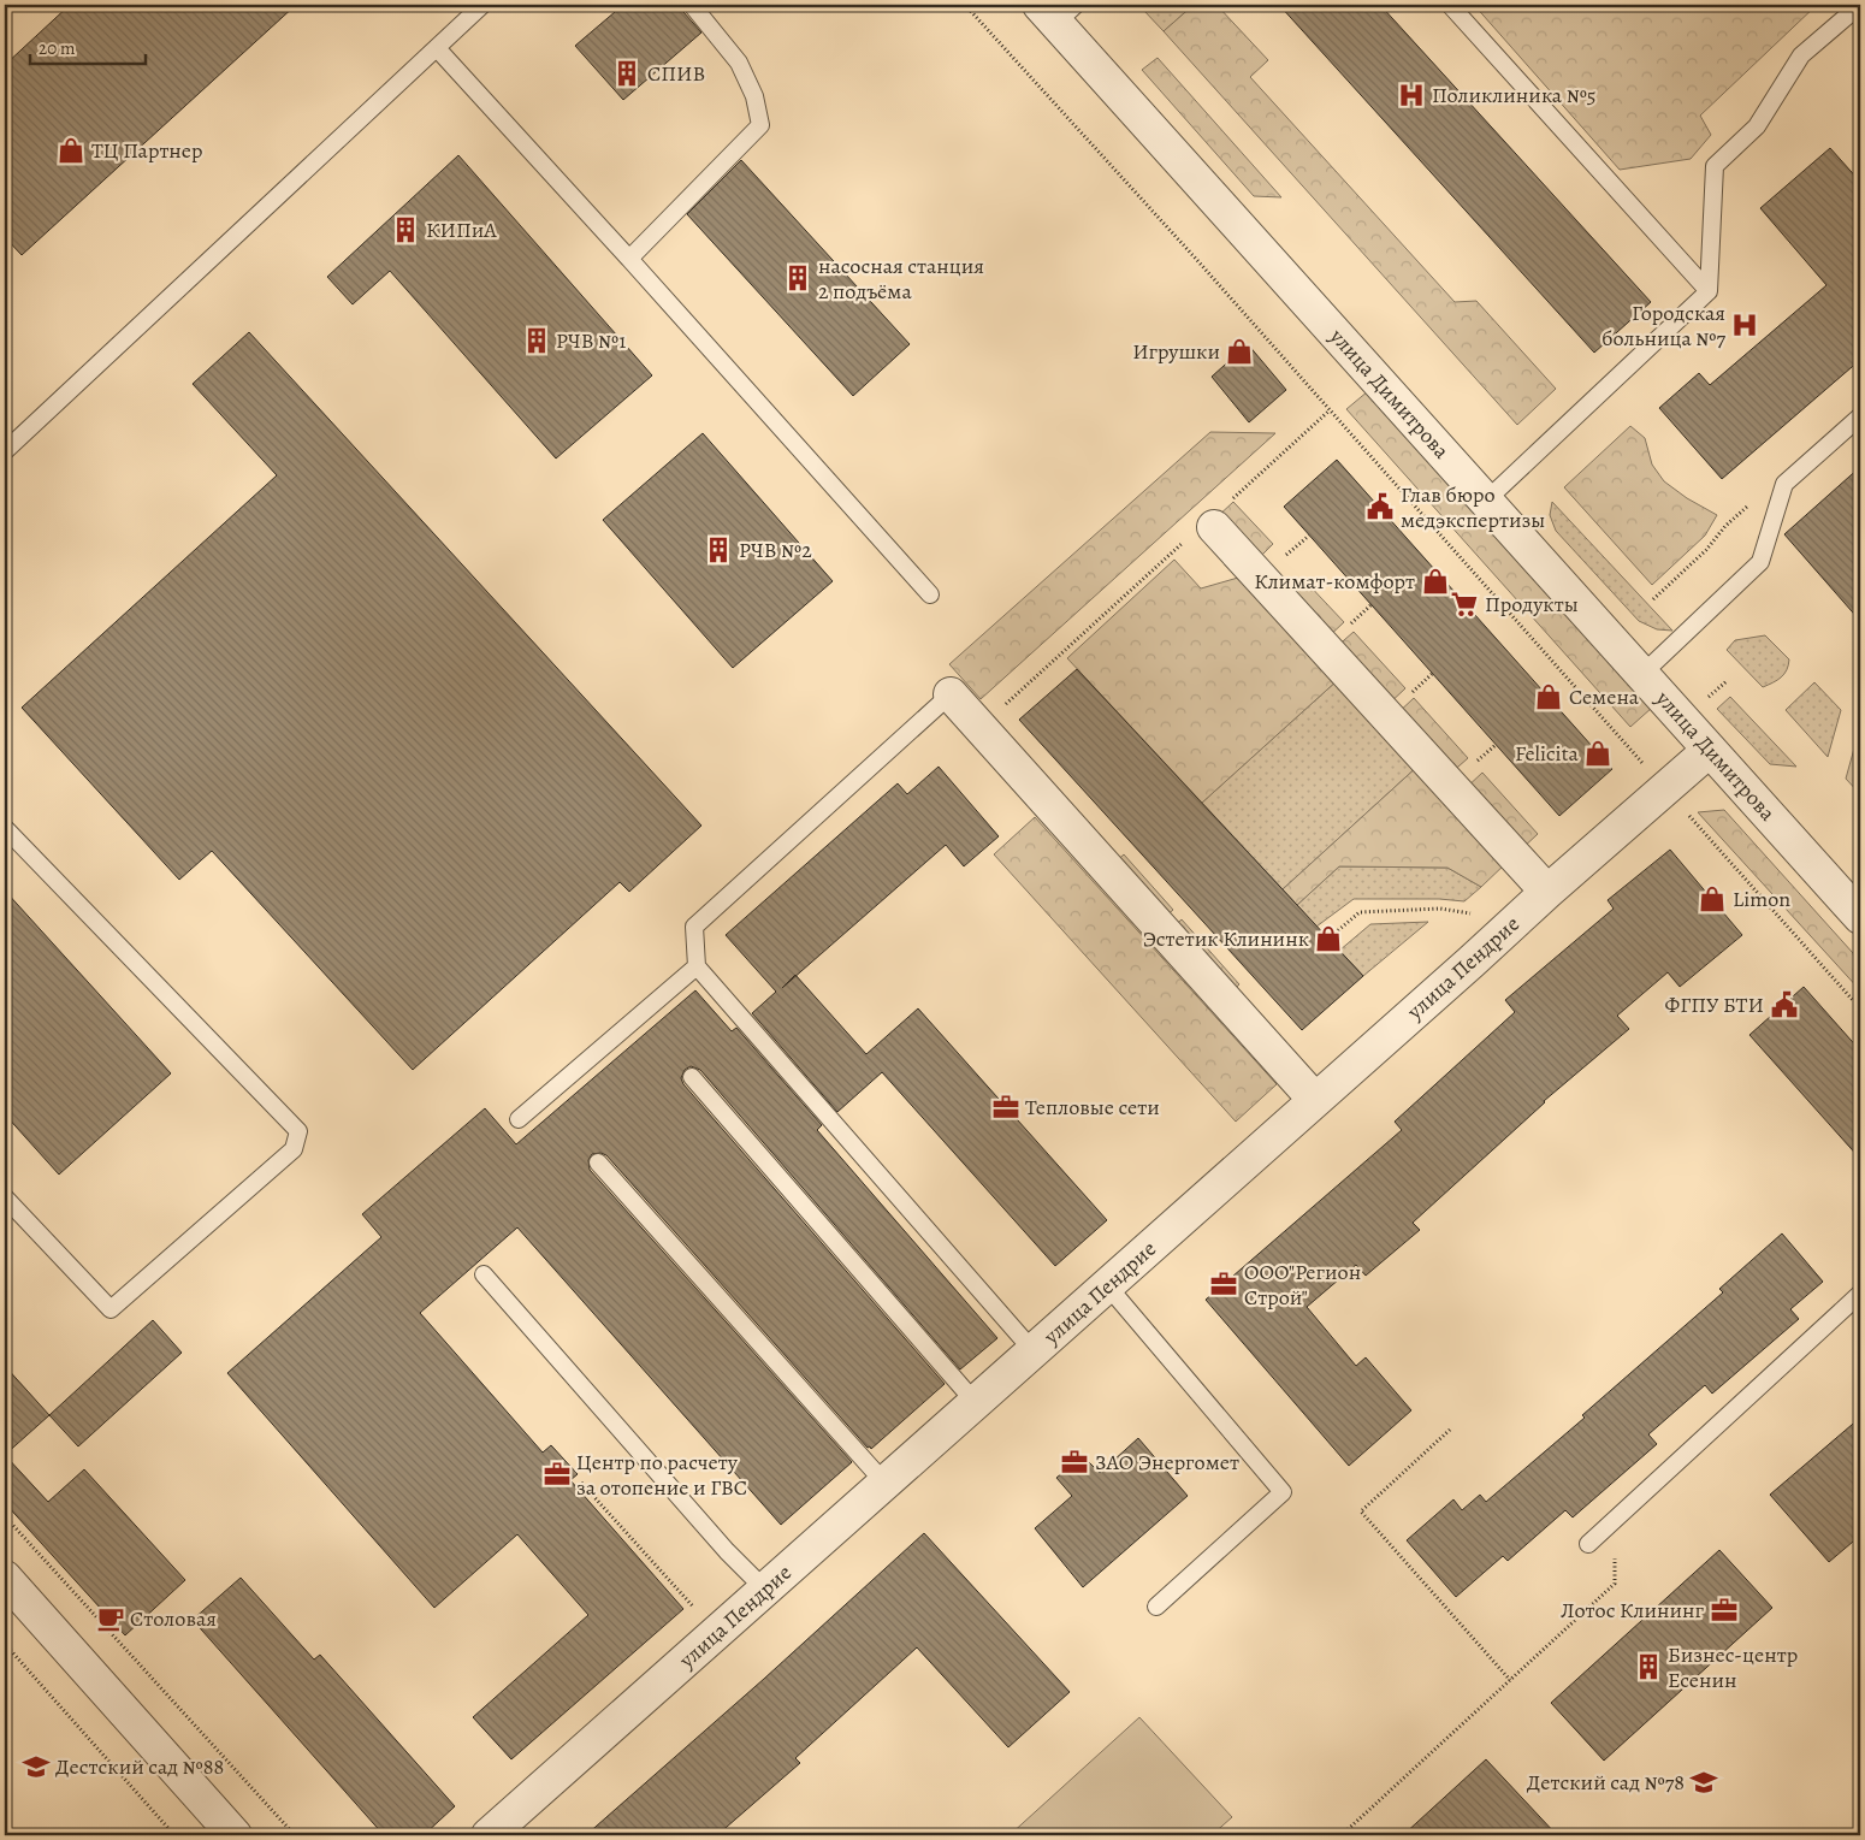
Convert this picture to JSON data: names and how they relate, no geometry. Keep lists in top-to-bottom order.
{
  "streets": {
    "street": ["улица Димитрова", "улица Пендрие"]
  },
  "crossings": [
    ["улица Димитрова", "улица Пендрие"]
  ],
  "places": {
    "building": [
      "СПИВ",
      "КИПиА",
      "насосная станция 2 подъёма",
      "РЧВ №1",
      "РЧВ №2",
      "Бизнес-центр Есенин"
    ],
    "hospital": ["Поликлиника №5", "Городская больница №7"],
    "shop": [
      "ТЦ Партнер",
      "Игрушки",
      "Климат-комфорт",
      "Семена",
      "Felicita",
      "Limon",
      "Эстетик Клининк"
    ],
    "public building": ["Глав бюро медэкспертизы", "ФГПУ БТИ"],
    "supermarket": ["Продукты"],
    "office": [
      "Тепловые сети",
      "ООО\"Регион Строй\"",
      "ЗАО Энергомет",
      "Центр по расчету за отопение и ГВС",
      "Лотос Клининг"
    ],
    "cafe": ["Столовая"],
    "school or university": ["Дестский сад №88", "Детский сад №78"]
  },
  "scale_bar": "20 m"
}
